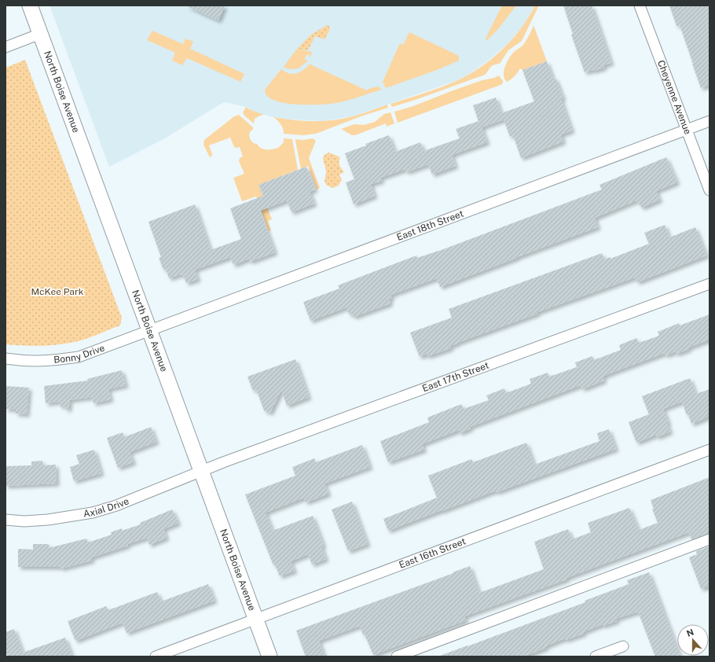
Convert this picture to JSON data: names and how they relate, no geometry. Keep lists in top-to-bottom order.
{
  "streets": {
    "street": [
      "North Boise Avenue",
      "Cheyenne Avenue",
      "East 18th Street",
      "Bonny Drive",
      "East 17th Street",
      "Axial Drive",
      "East 16th Street"
    ]
  },
  "crossings": [
    ["North Boise Avenue", "East 18th Street"],
    ["North Boise Avenue", "Bonny Drive"],
    ["North Boise Avenue", "East 17th Street"],
    ["North Boise Avenue", "Axial Drive"],
    ["North Boise Avenue", "East 16th Street"],
    ["Cheyenne Avenue", "East 18th Street"],
    ["East 18th Street", "Bonny Drive"],
    ["East 17th Street", "Axial Drive"]
  ],
  "parks": ["McKee Park"],
  "north": "top"
}
